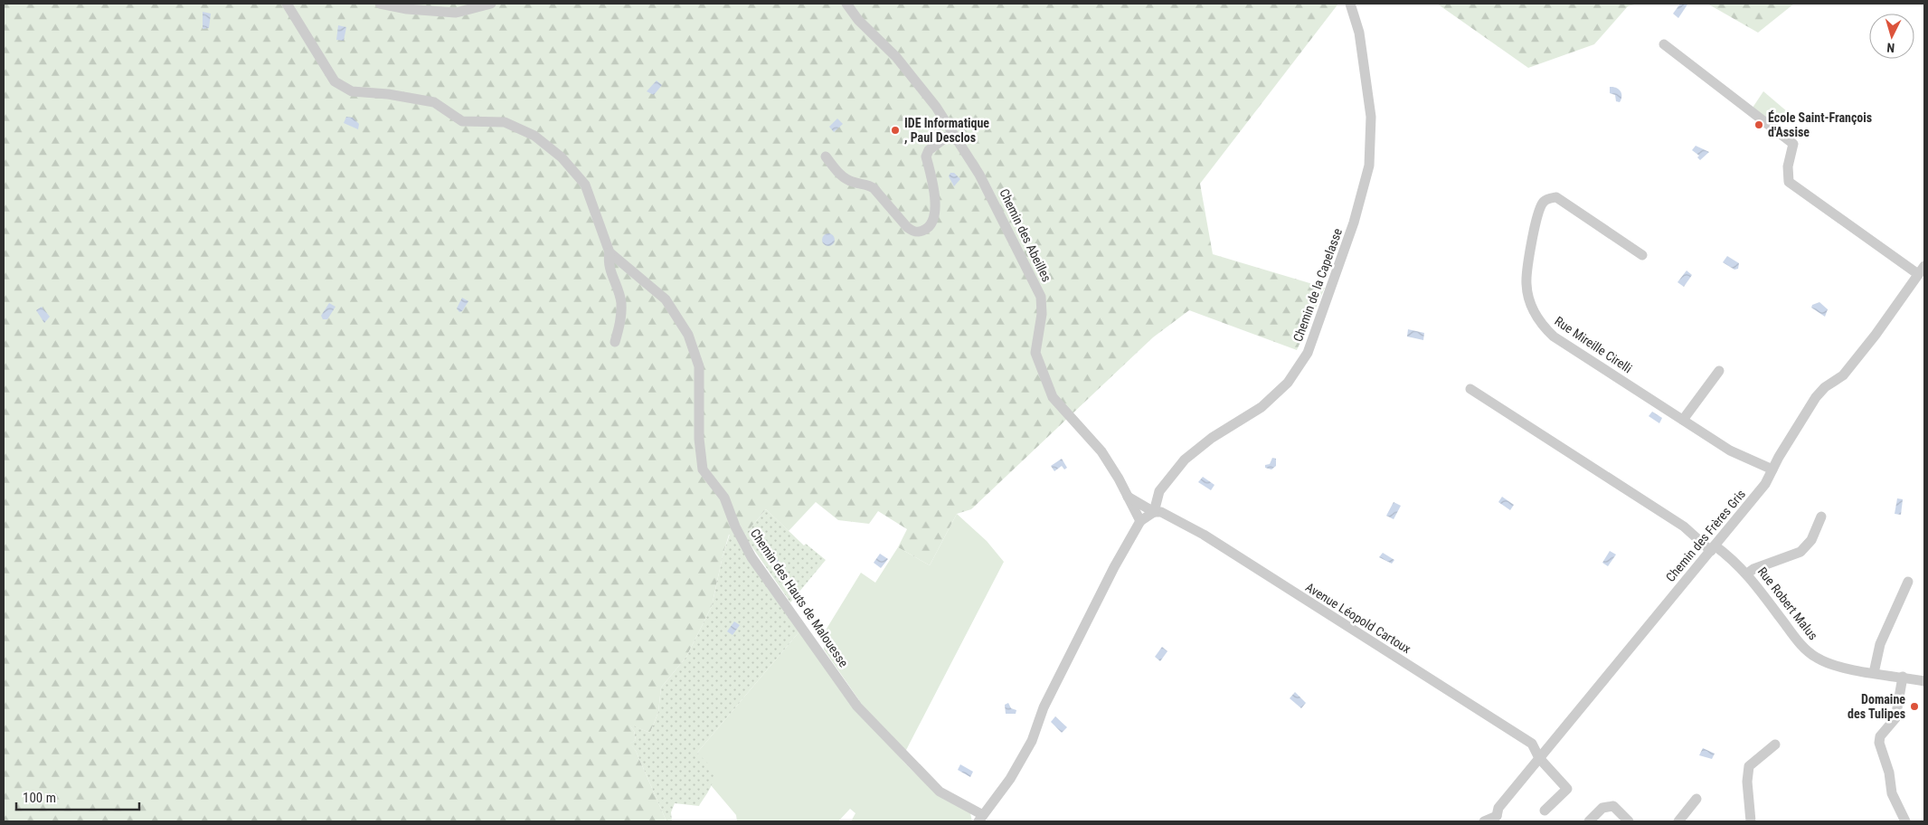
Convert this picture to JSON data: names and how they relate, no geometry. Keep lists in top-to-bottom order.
{
  "streets": {
    "street": [
      "Chemin des Abeilles",
      "Chemin de la Capelasse",
      "Rue Mireille Cirelli",
      "Chemin des Frères Gris",
      "Chemin des Hauts de Malouesse",
      "Rue Robert Malus",
      "Avenue Léopold Cartoux"
    ]
  },
  "crossings": [
    ["Chemin des Abeilles", "Chemin de la Capelasse"],
    ["Chemin des Abeilles", "Avenue Léopold Cartoux"],
    ["Chemin de la Capelasse", "Avenue Léopold Cartoux"],
    ["Rue Mireille Cirelli", "Chemin des Frères Gris"],
    ["Chemin des Frères Gris", "Rue Robert Malus"],
    ["Chemin des Frères Gris", "Avenue Léopold Cartoux"]
  ],
  "places": ["École Saint-François d'Assise", "IDE Informatique , Paul Desclos", "Domaine des Tulipes"],
  "scale_bar": "100 m",
  "north": "bottom"
}
